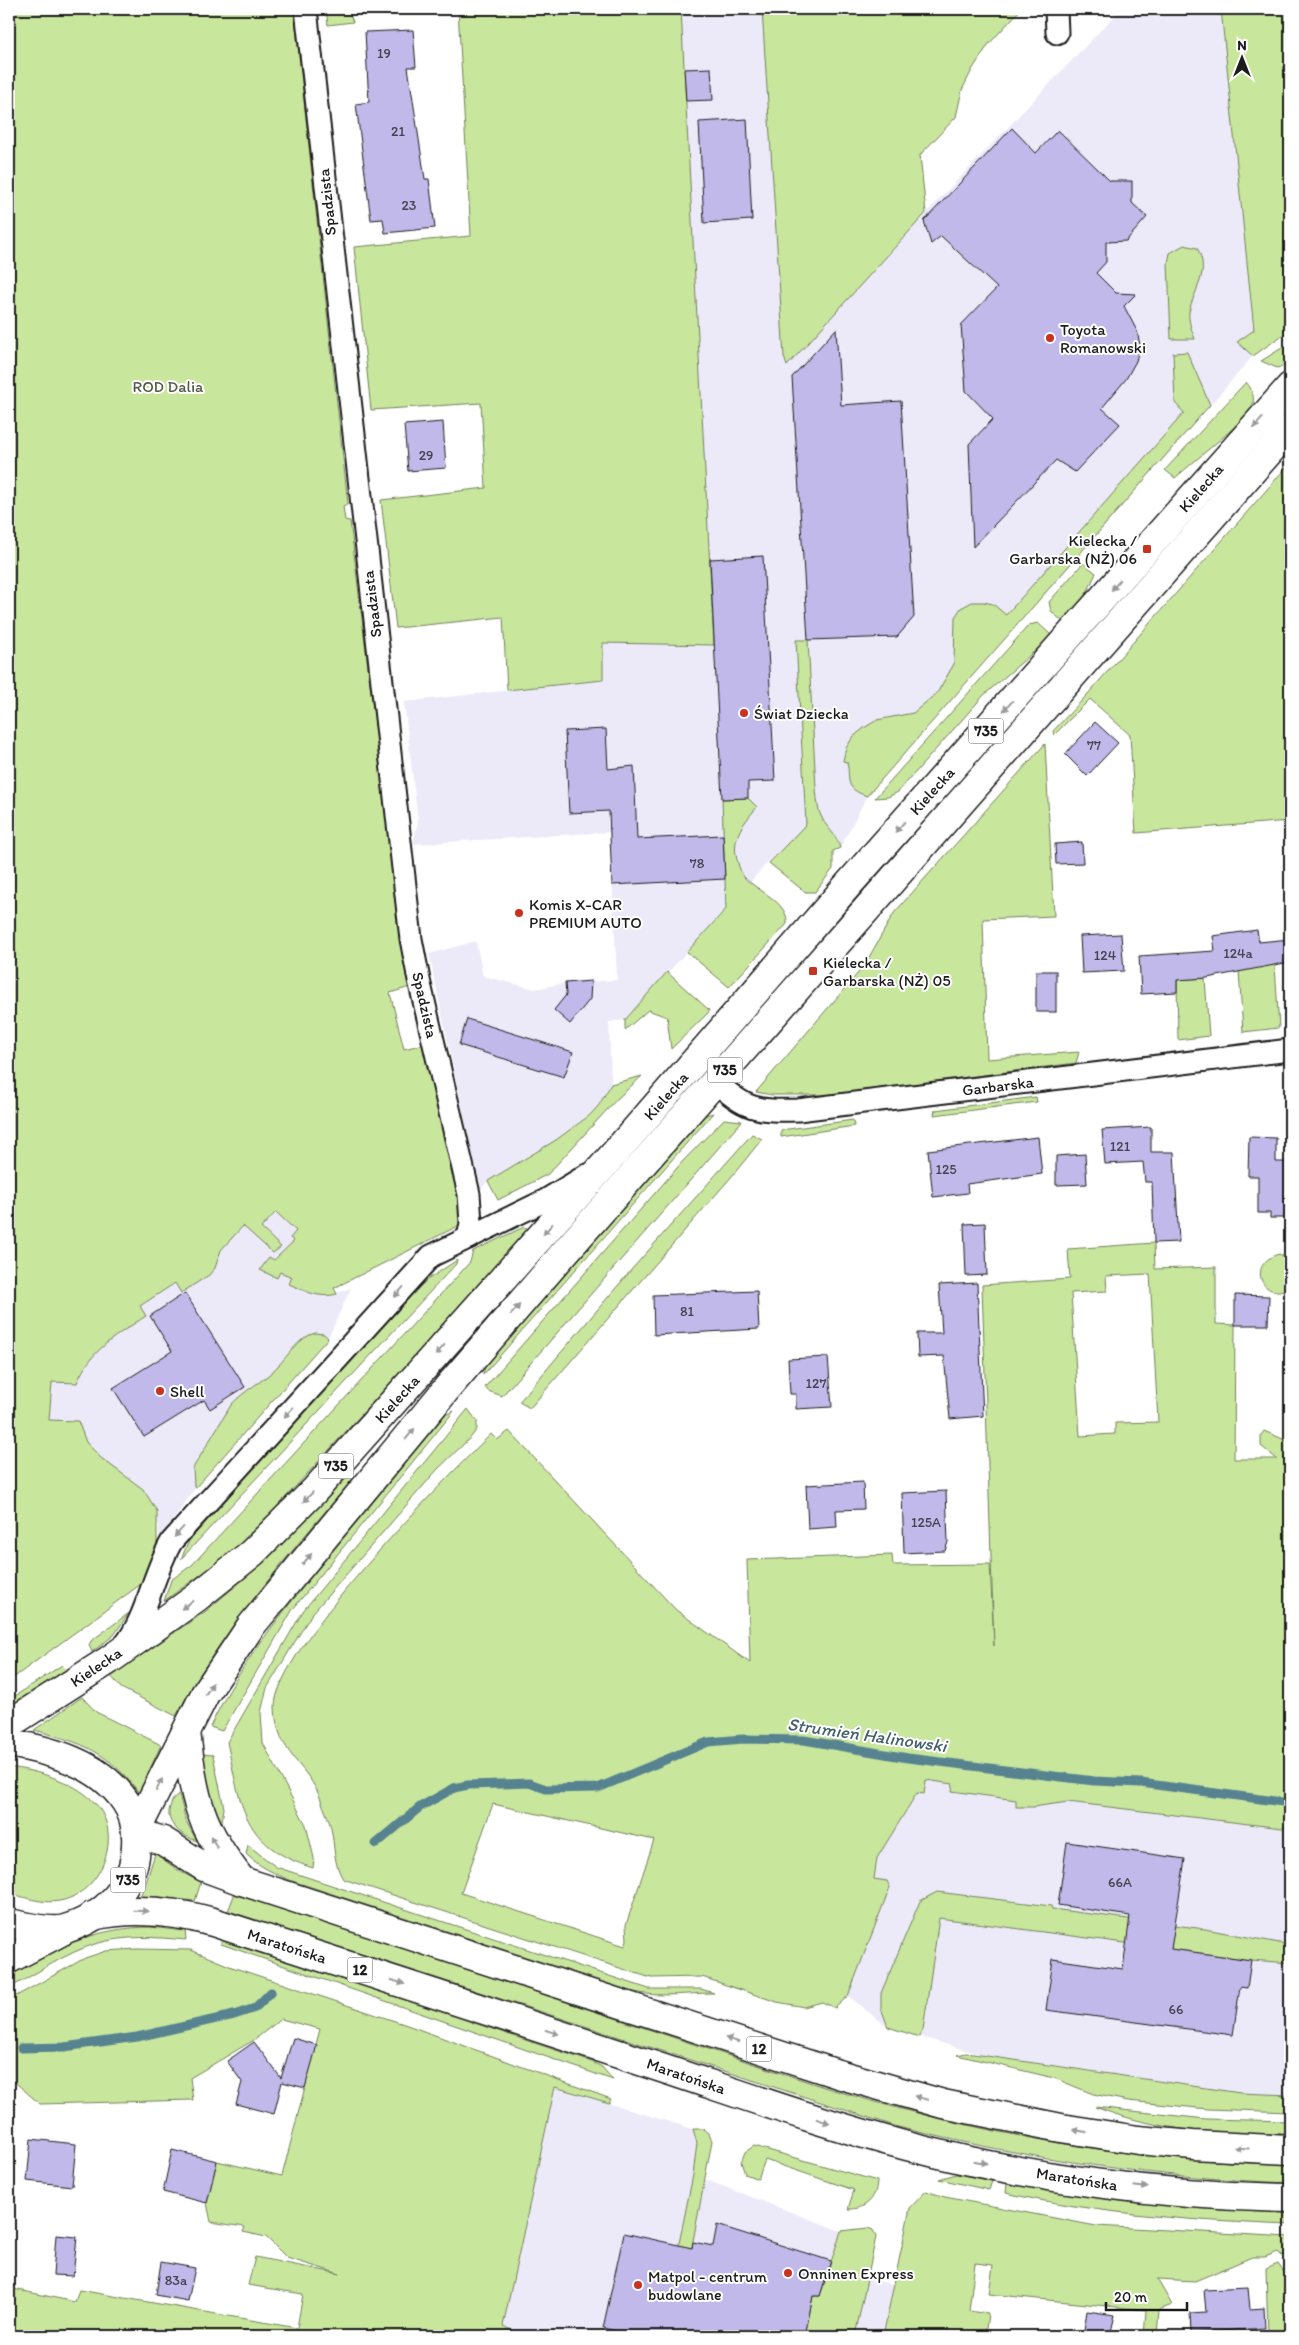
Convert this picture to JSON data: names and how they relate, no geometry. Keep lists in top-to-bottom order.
{
  "streets": {
    "main road": [
      "Kielecka",
      "735",
      "Maratońska",
      "12"
    ],
    "street": ["Spadzista", "Garbarska"]
  },
  "crossings": [
    ["Kielecka", "735"],
    ["Kielecka", "Garbarska"],
    ["Kielecka", "12"],
    ["735", "Maratońska"],
    ["735", "12"],
    ["Maratońska", "12"]
  ],
  "water": ["Strumień Halinowski"],
  "parks": ["ROD Dalia"],
  "places": {
    "other": [
      "Toyota Romanowski",
      "Świat Dziecka",
      "Komis X-CAR PREMIUM AUTO",
      "Shell",
      "Onninen Express",
      "Matpol - centrum budowlane"
    ],
    "transit": ["Kielecka / Garbarska (NŻ) 06", "Kielecka / Garbarska (NŻ) 05"]
  },
  "house_numbers": [
    "19",
    "21",
    "23",
    "29",
    "77",
    "78",
    "124a",
    "124",
    "121",
    "125",
    "81",
    "127",
    "125A",
    "66A",
    "66",
    "83a"
  ],
  "scale_bar": "20 m",
  "north": "top"
}
